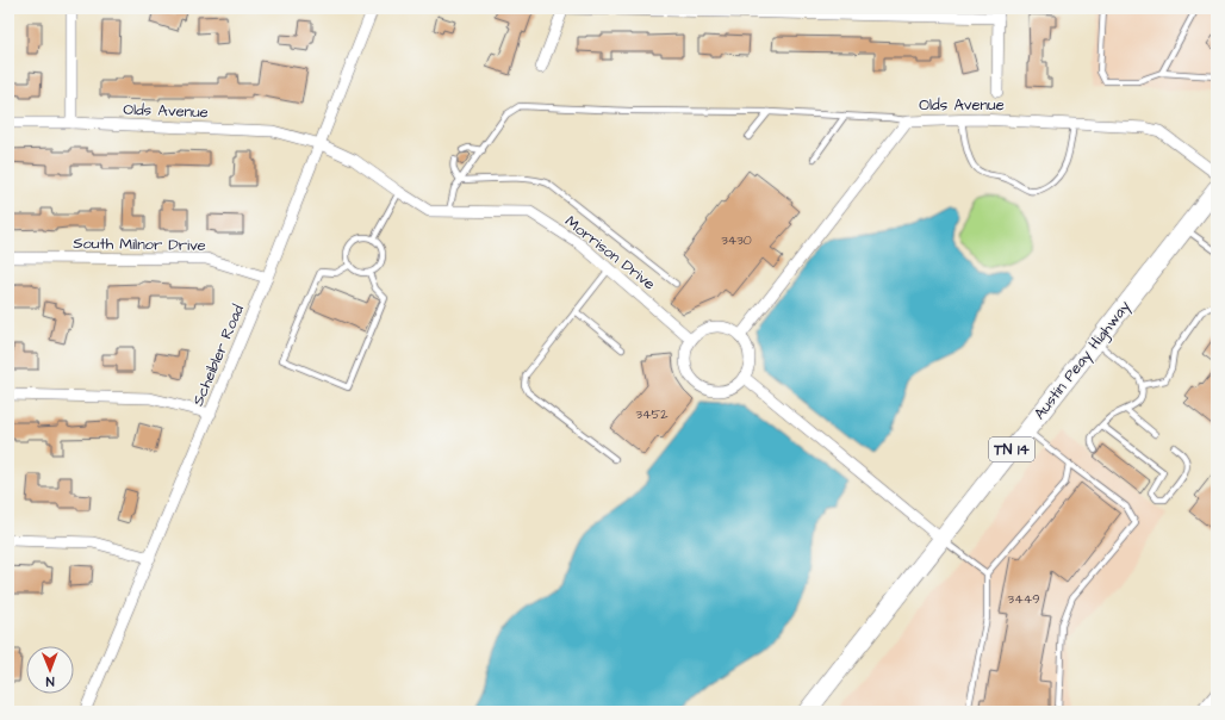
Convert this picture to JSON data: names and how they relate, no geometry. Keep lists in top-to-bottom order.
{
  "streets": {
    "main road": ["Austin Peay Highway", "TN 14"],
    "street": [
      "Olds Avenue",
      "South Milnor Drive",
      "Morrison Drive",
      "Scheibler Road"
    ]
  },
  "crossings": [
    ["Olds Avenue", "Morrison Drive"],
    ["Olds Avenue", "Scheibler Road"],
    ["South Milnor Drive", "Scheibler Road"],
    ["Morrison Drive", "Scheibler Road"]
  ],
  "house_numbers": ["3430", "3452", "3449"],
  "north": "bottom"
}
